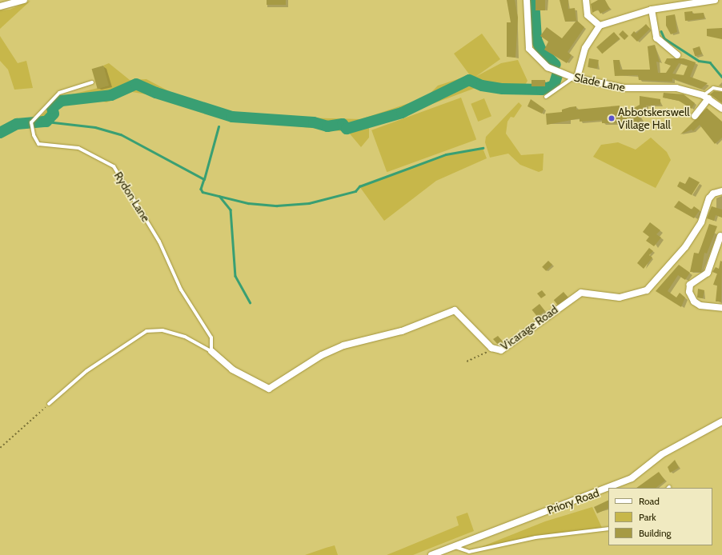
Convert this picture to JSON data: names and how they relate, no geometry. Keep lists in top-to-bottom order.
{
  "streets": {
    "street": ["Slade Lane", "Vicarage Road", "Priory Road"],
    "lane": ["Rydon Lane"]
  },
  "crossings": [
    ["Rydon Lane", "Vicarage Road"]
  ],
  "places": ["Abbotskerswell Village Hall"],
  "legend": ["Road", "Park", "Building"]
}
